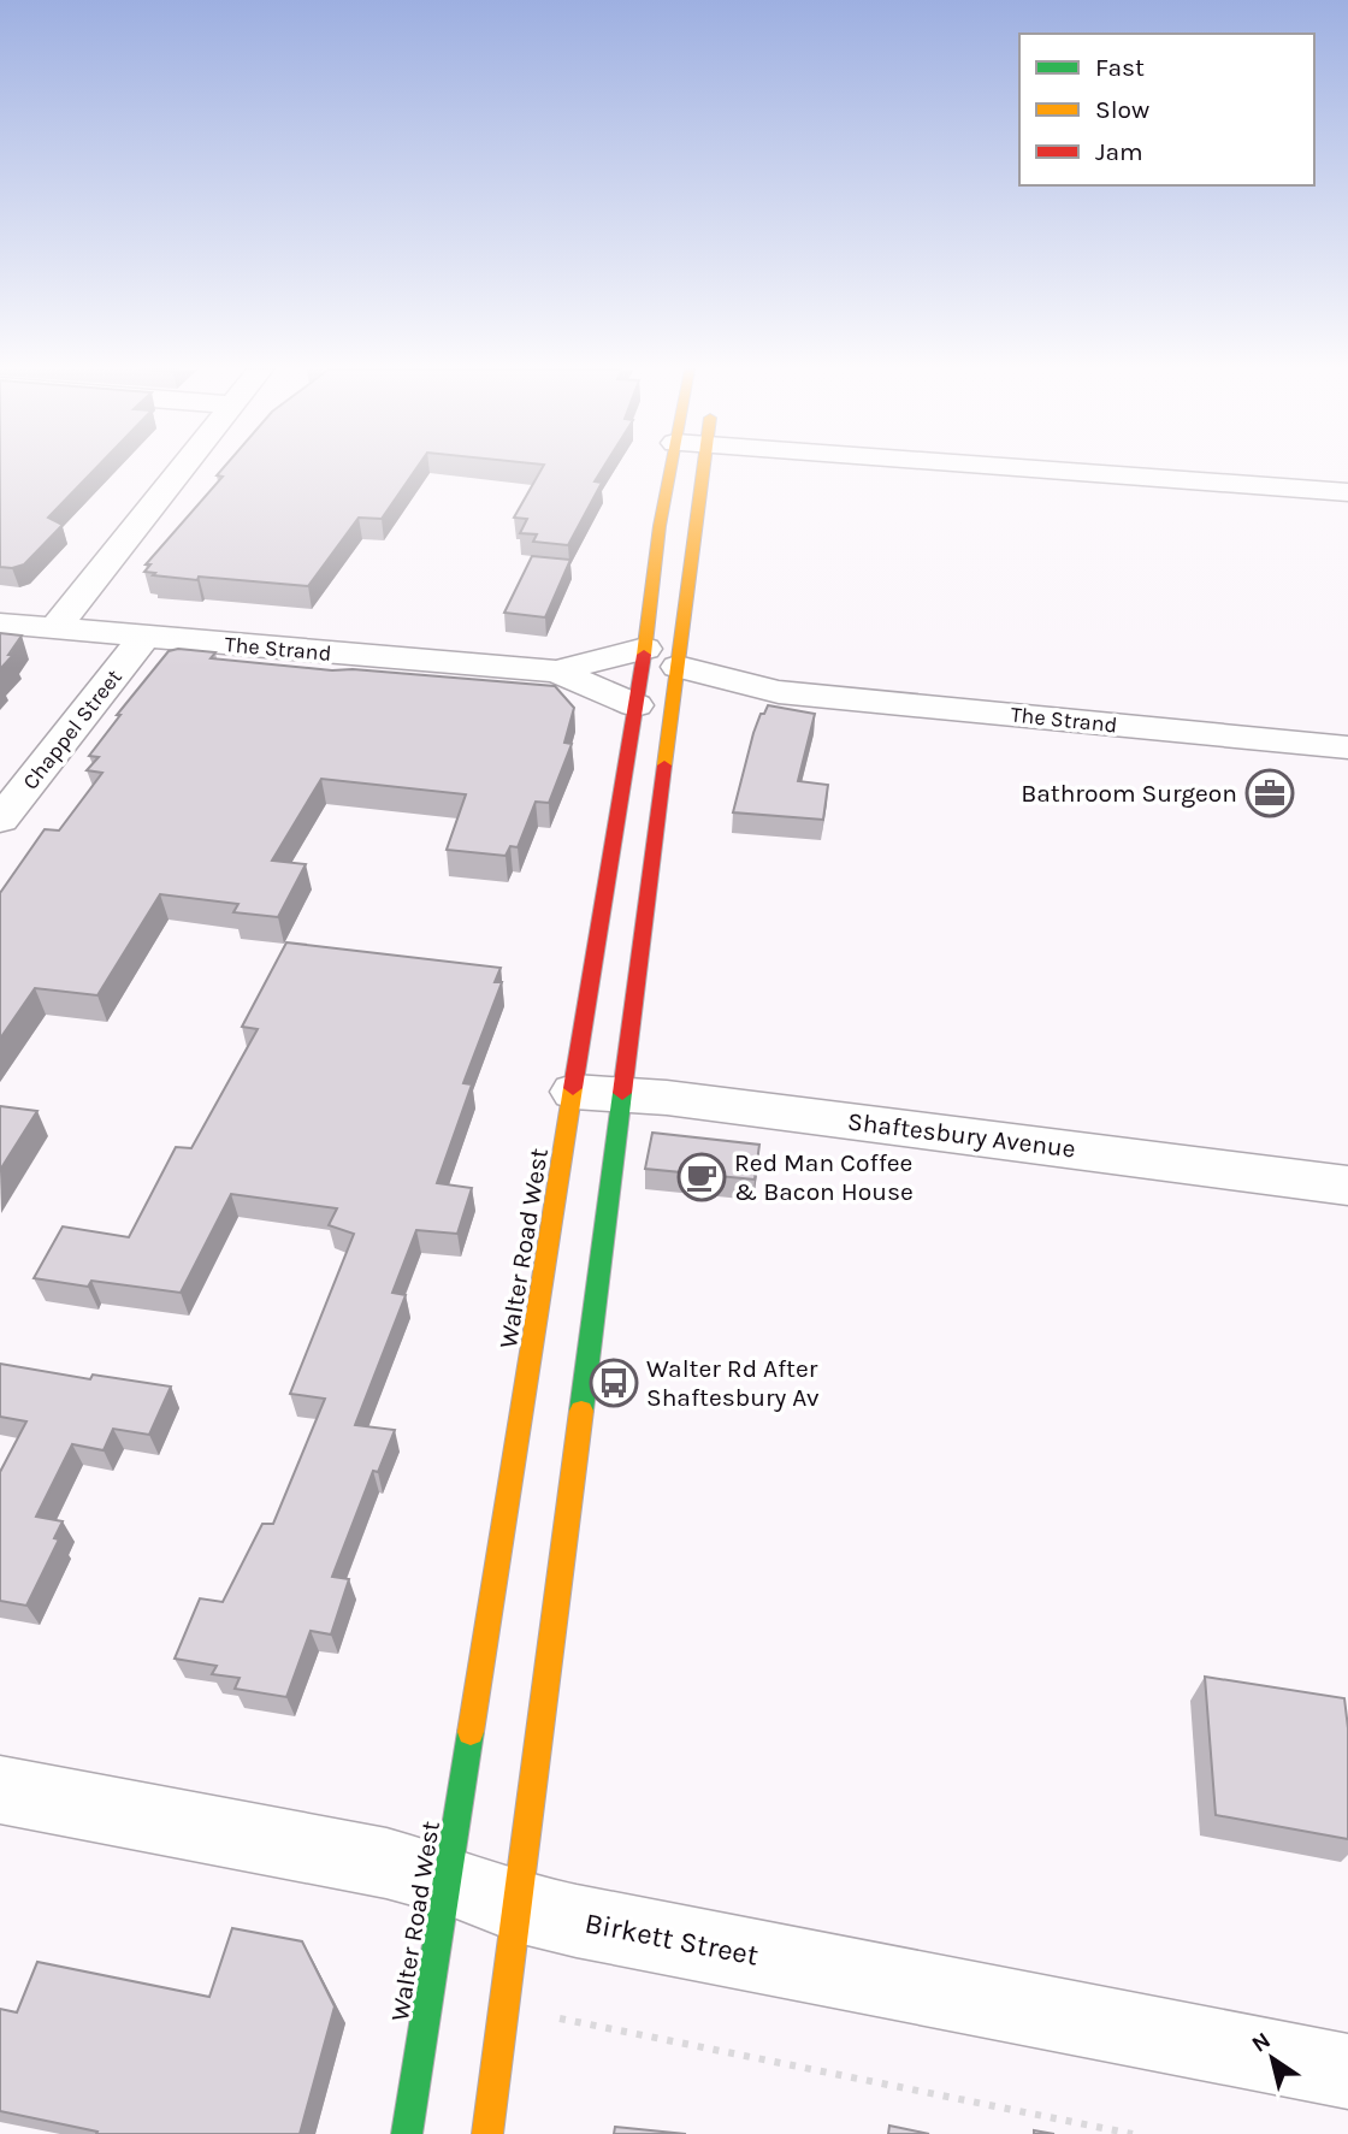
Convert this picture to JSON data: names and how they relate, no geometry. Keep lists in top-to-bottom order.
{
  "streets": {
    "main road": ["Walter Road West"],
    "street": [
      "The Strand",
      "Chappel Street",
      "Shaftesbury Avenue",
      "Birkett Street"
    ]
  },
  "crossings": [
    ["The Strand", "Chappel Street"],
    ["The Strand", "Walter Road West"],
    ["Shaftesbury Avenue", "Walter Road West"],
    ["Walter Road West", "Birkett Street"]
  ],
  "places": {
    "office": ["Bathroom Surgeon"],
    "cafe": ["Red Man Coffee & Bacon House"],
    "bus stop": ["Walter Rd After Shaftesbury Av"]
  },
  "legend": ["Fast", "Slow", "Jam"],
  "north": "top left"
}
